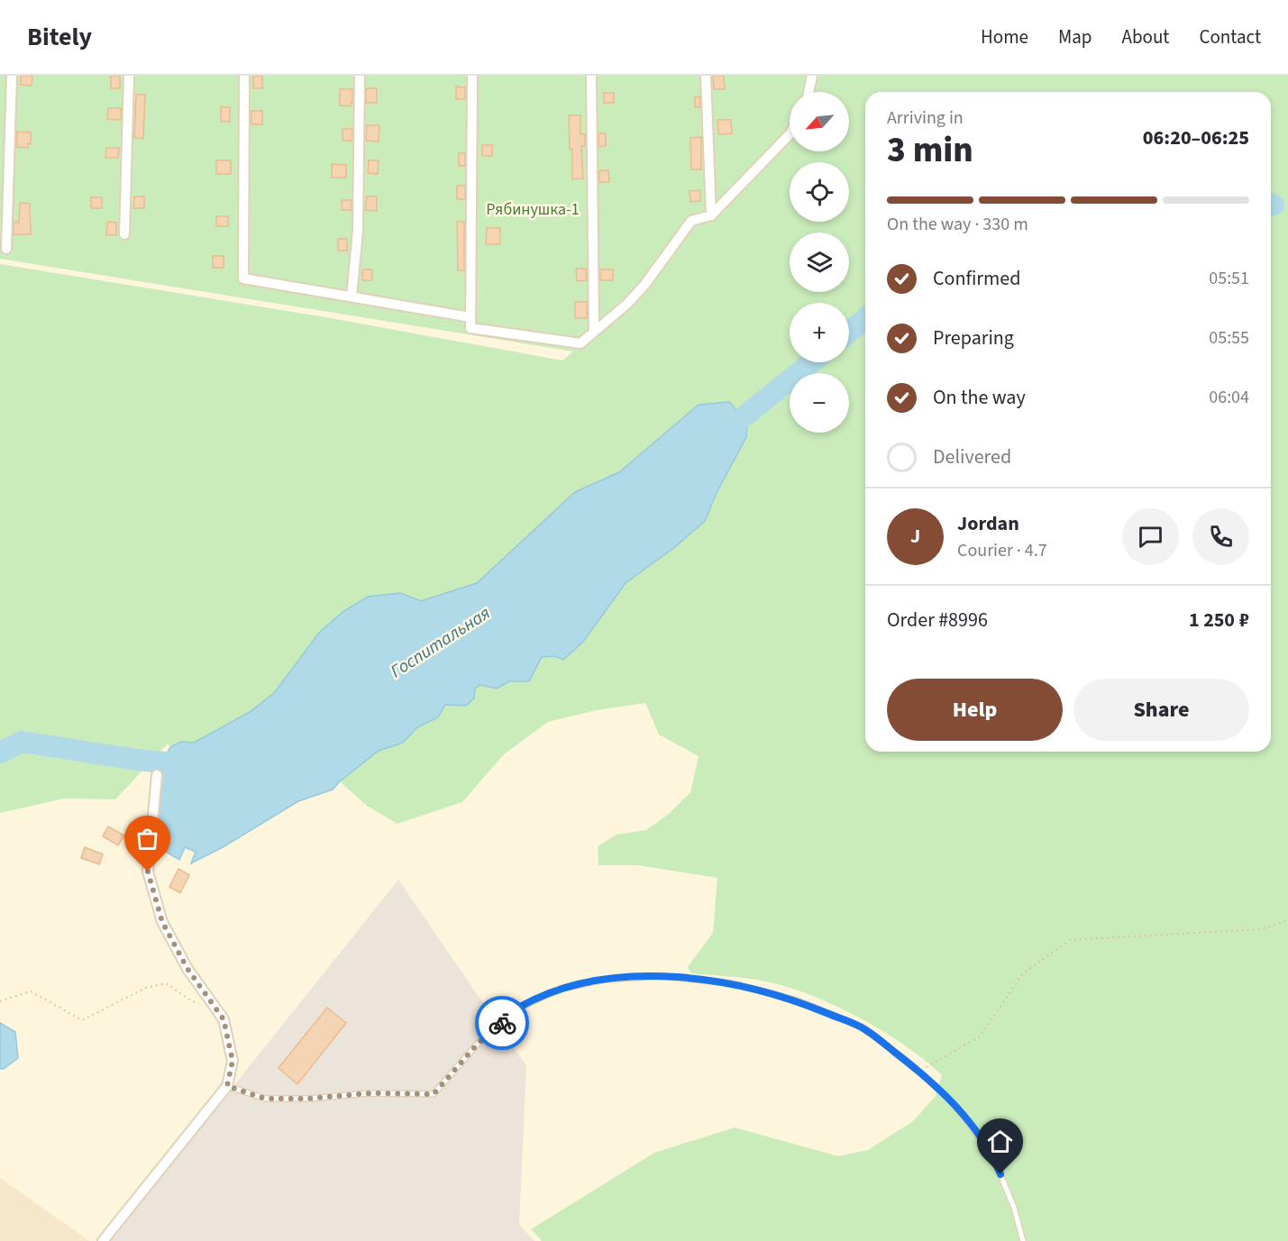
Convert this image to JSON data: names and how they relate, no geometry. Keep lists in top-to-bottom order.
{
  "water": ["Госпитальная"],
  "parks": ["Рябинушка-1"],
  "north": "bottom left",
  "page": {
    "header": "Bitely",
    "nav": [
      "Home",
      "Map",
      "About",
      "Contact"
    ],
    "map_buttons": ["+", "−"],
    "heading": ["3 min", "Arriving in", "06:20–06:25"],
    "panel": [
      "Jordan",
      "Courier · 4.7",
      "Order #8996",
      "1 250 ₽"
    ],
    "bar": "On the way · 330 m",
    "list": [
      ["Confirmed", "05:51"],
      ["Preparing", "05:55"],
      ["On the way", "06:04"],
      "Delivered"
    ],
    "round": "J",
    "buttons": ["Help", "Share"]
  }
}
